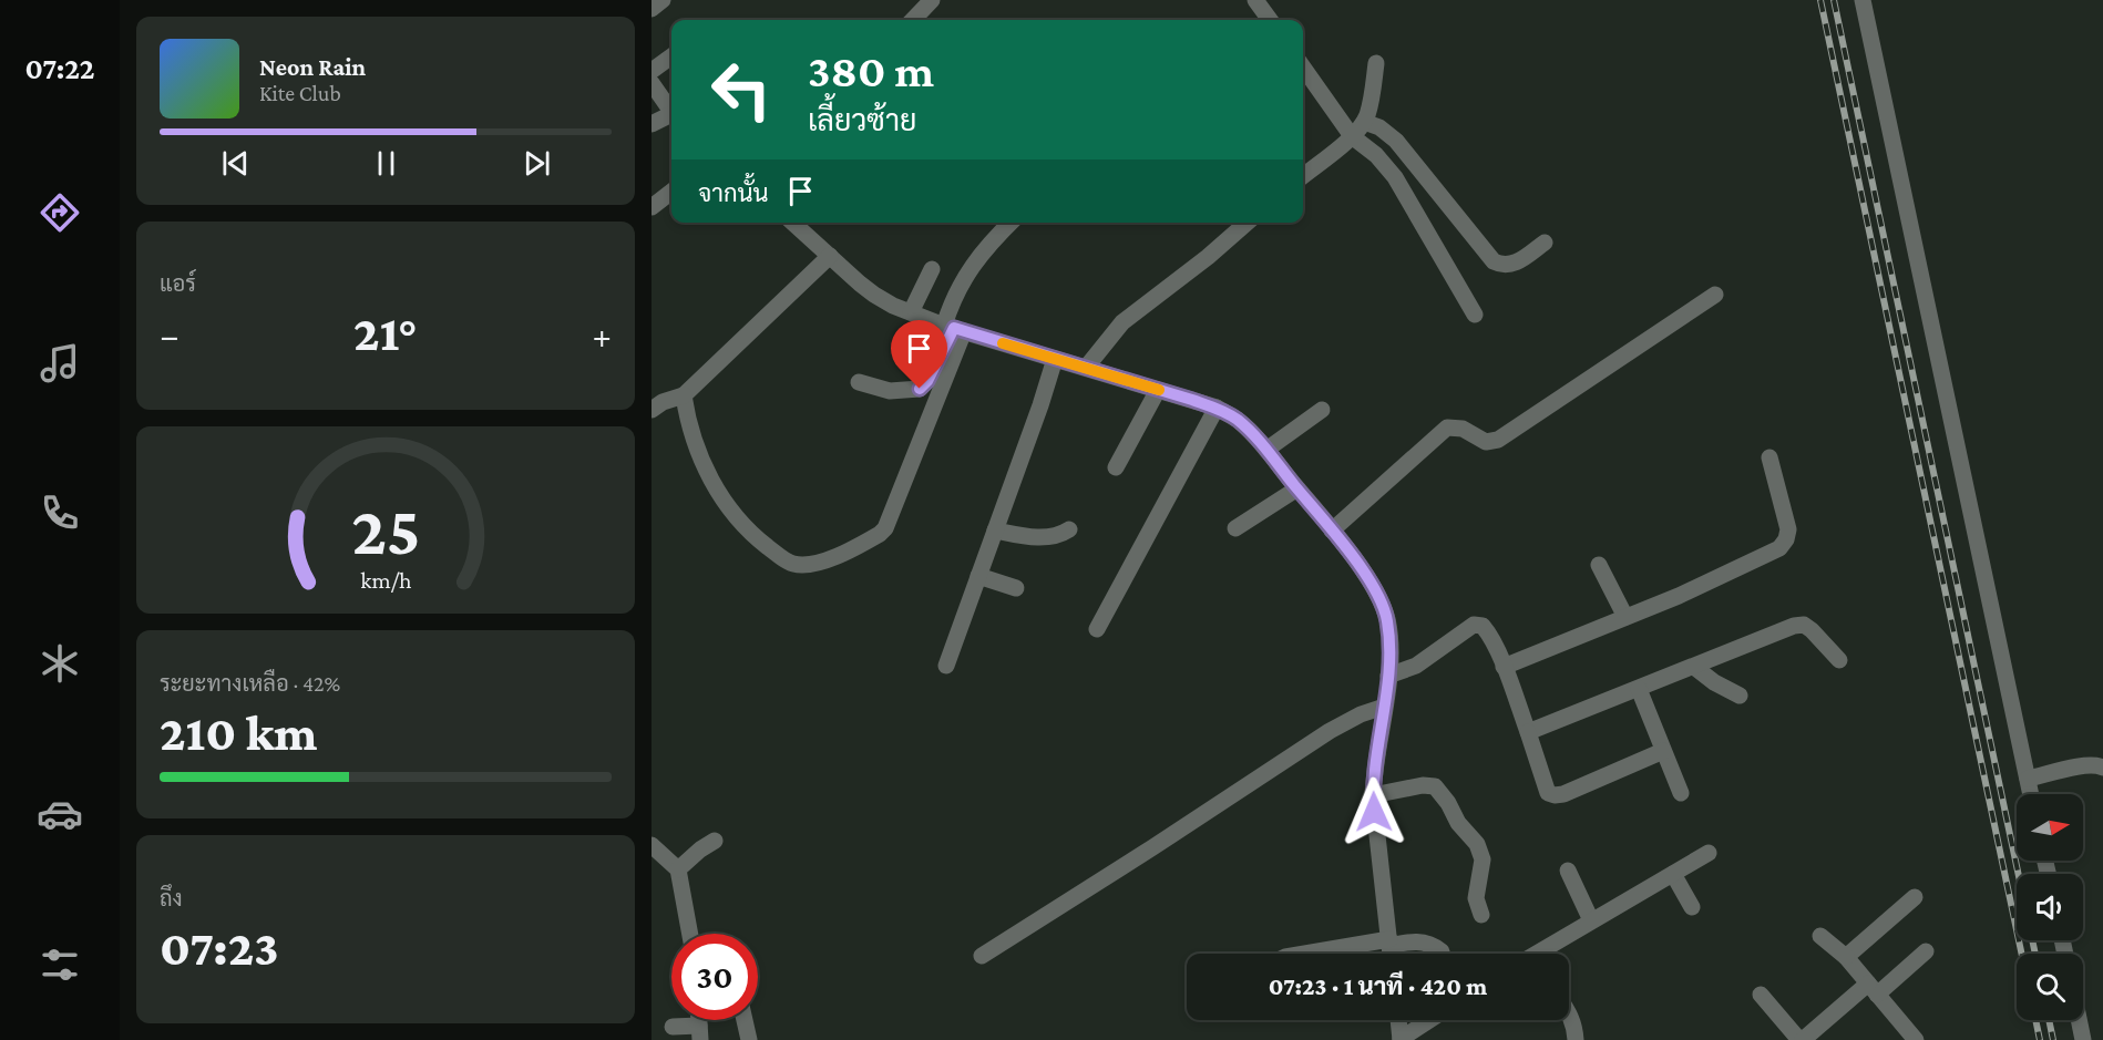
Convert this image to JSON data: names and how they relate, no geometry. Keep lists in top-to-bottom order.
{
  "north": "right",
  "page": {
    "tabs": "07:22",
    "turn": ["380 m", "เลี้ยวซ้าย"],
    "song": ["Neon Rain", "Kite Club"],
    "then": "จากนั้น",
    "tile": [
      "แอร์",
      ["ระยะทางเหลือ · 42%", "210 km"],
      ["ถึง", "07:23"]
    ],
    "heat": ["−", "21°", "+"],
    "limit": "30",
    "trip": "07:23 · 1 นาที · 420 m",
    "gauge": ["25", "km/h"]
  }
}
